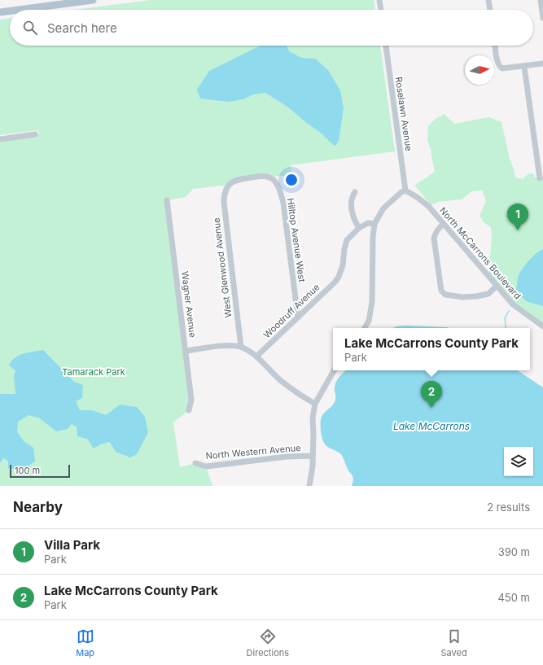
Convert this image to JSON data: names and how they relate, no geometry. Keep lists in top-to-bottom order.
{
  "streets": {
    "street": [
      "Roselawn Avenue",
      "Hilltop Avenue West",
      "North McCarrons Boulevard",
      "West Glenwood Avenue",
      "Wagner Avenue",
      "Woodruff Avenue",
      "North Western Avenue"
    ]
  },
  "crossings": [
    ["Roselawn Avenue", "North McCarrons Boulevard"],
    ["Hilltop Avenue West", "West Glenwood Avenue"],
    ["Hilltop Avenue West", "Woodruff Avenue"]
  ],
  "water": ["Lake McCarrons"],
  "parks": ["Tamarack Park"],
  "scale_bar": "100 m",
  "north": "right",
  "page": {
    "search": "Search here",
    "pins": ["1", "2"],
    "popup": ["Lake McCarrons County Park", "Park"],
    "scale": "100 m",
    "heading": ["Nearby", "2 results"],
    "list": [
      {
        "mark": "1",
        "name": "Villa Park",
        "note": "Park",
        "value": "390 m"
      },
      {
        "mark": "2",
        "name": "Lake McCarrons County Park",
        "note": "Park",
        "value": "450 m"
      }
    ],
    "nav": ["Map", "Directions", "Saved"]
  }
}
